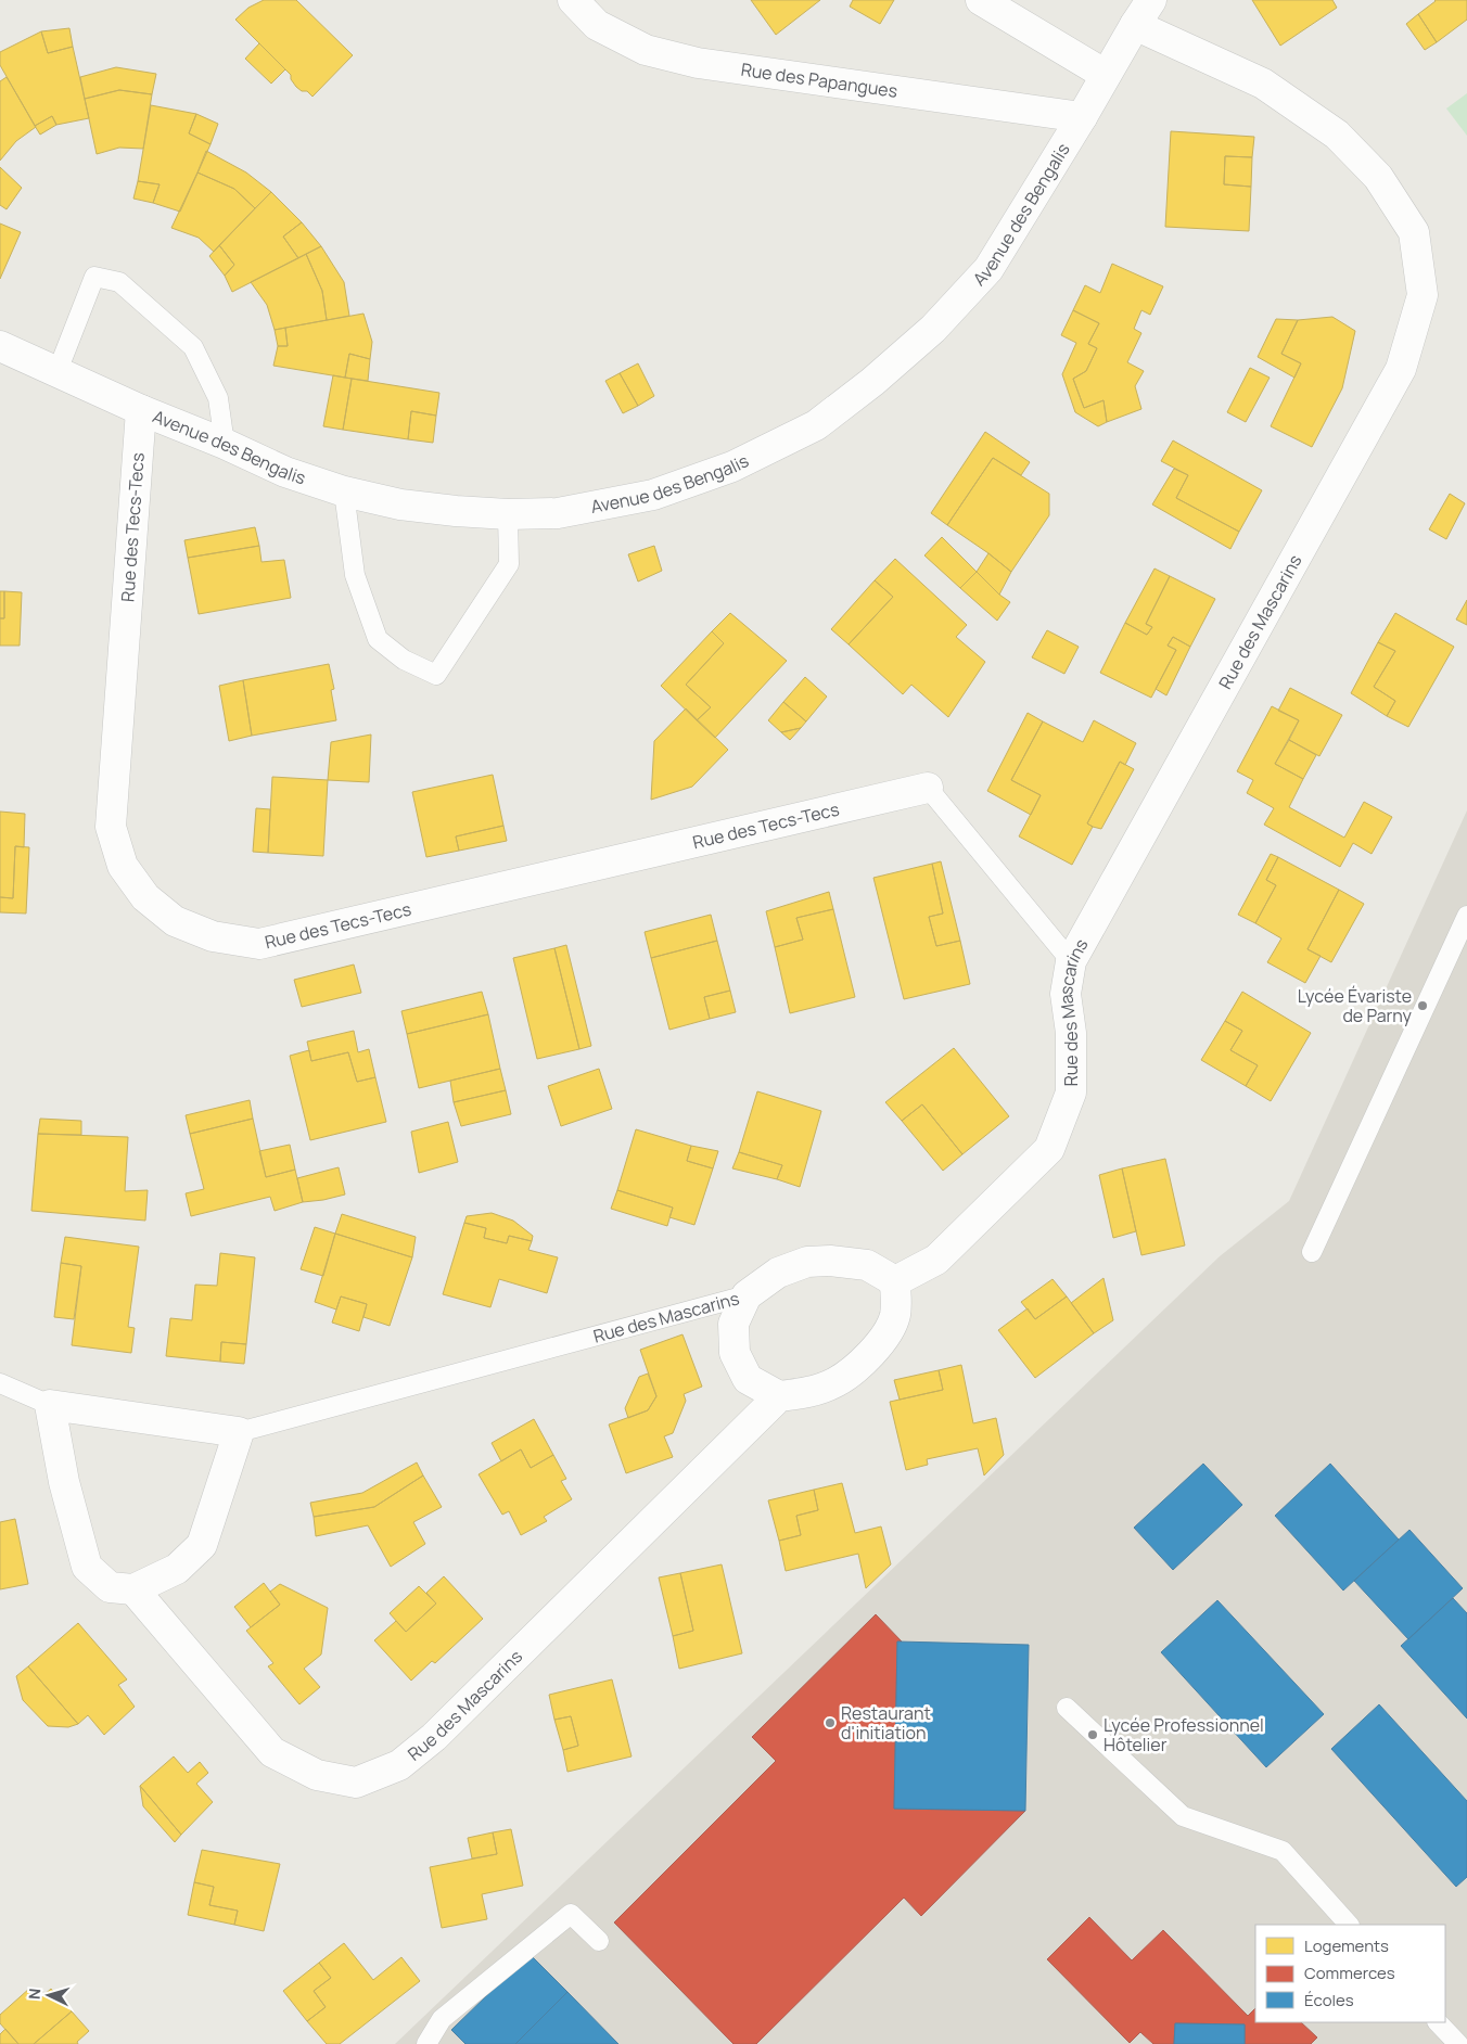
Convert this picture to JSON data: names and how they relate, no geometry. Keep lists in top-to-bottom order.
{
  "streets": {
    "street": [
      "Rue des Papangues",
      "Avenue des Bengalis",
      "Rue des Tecs-Tecs",
      "Rue des Mascarins"
    ]
  },
  "crossings": [
    ["Rue des Papangues", "Avenue des Bengalis"],
    ["Avenue des Bengalis", "Rue des Tecs-Tecs"],
    ["Avenue des Bengalis", "Rue des Mascarins"]
  ],
  "places": ["Lycée Évariste de Parny", "Restaurant d'initiation", "Lycée Professionnel Hôtelier"],
  "legend": ["Logements", "Commerces", "Écoles"],
  "north": "left"
}
